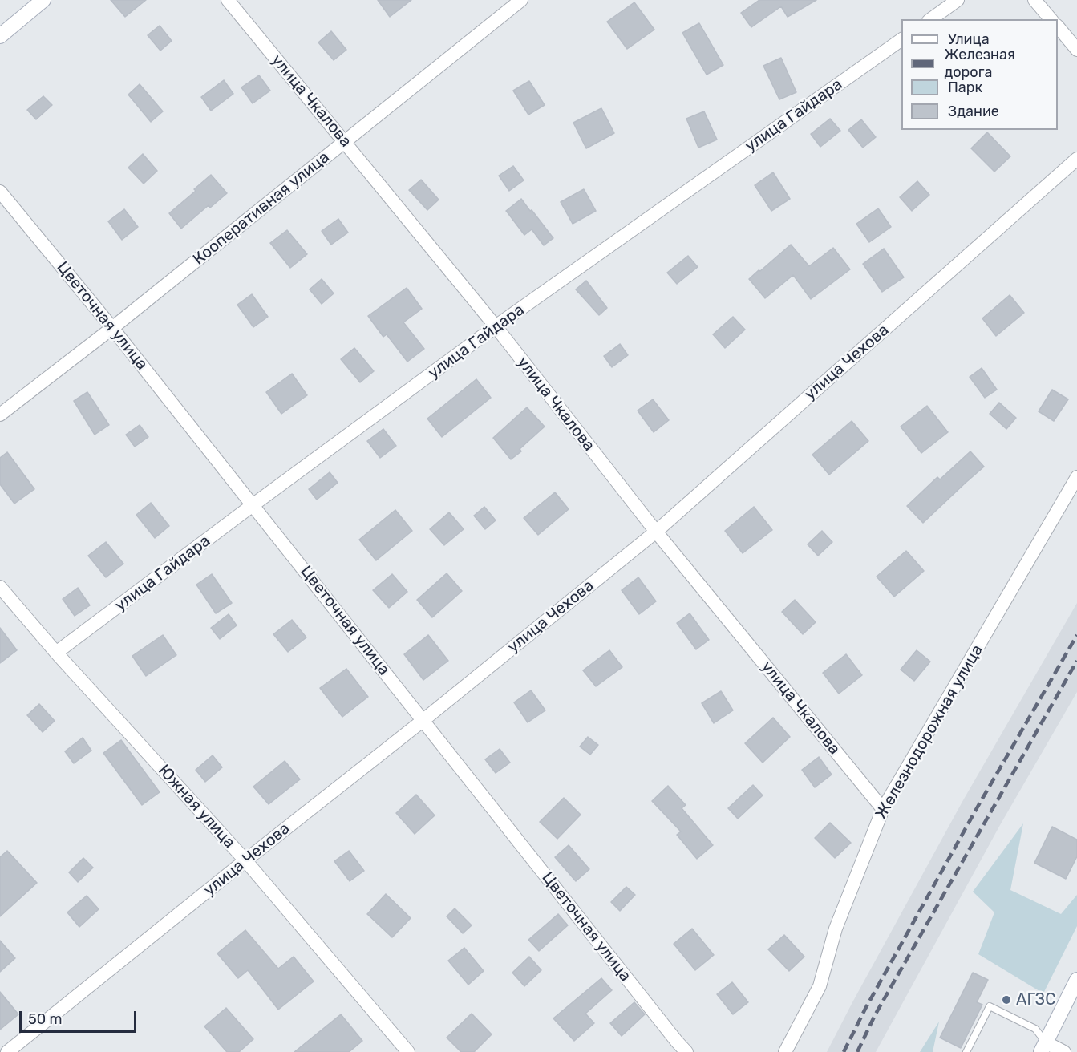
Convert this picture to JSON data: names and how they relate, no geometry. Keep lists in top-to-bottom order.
{
  "streets": {
    "street": [
      "улица Чкалова",
      "улица Гайдара",
      "Кооперативная улица",
      "Цветочная улица",
      "улица Чехова",
      "Железнодорожная улица",
      "Южная улица"
    ]
  },
  "crossings": [
    ["улица Чкалова", "улица Гайдара"],
    ["улица Чкалова", "Кооперативная улица"],
    ["улица Чкалова", "улица Чехова"],
    ["улица Чкалова", "Железнодорожная улица"],
    ["улица Гайдара", "Цветочная улица"],
    ["улица Гайдара", "Южная улица"],
    ["Кооперативная улица", "Цветочная улица"],
    ["Цветочная улица", "улица Чехова"],
    ["улица Чехова", "Южная улица"]
  ],
  "places": ["АГЗС"],
  "legend": [
    "Улица",
    "Железная дорога",
    "Парк",
    "Здание"
  ],
  "scale_bar": "50 m"
}
